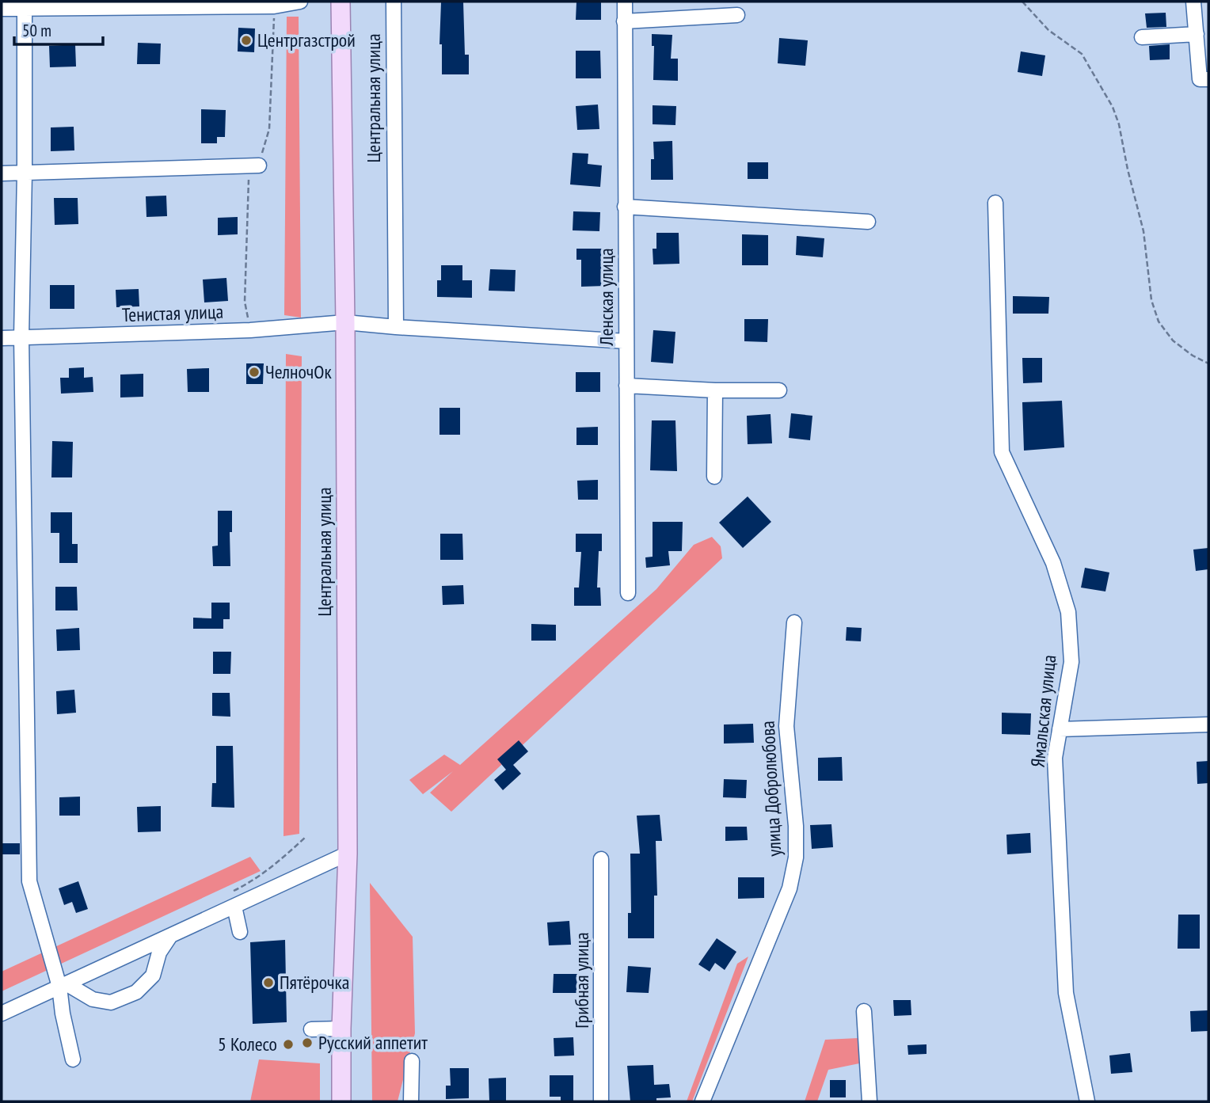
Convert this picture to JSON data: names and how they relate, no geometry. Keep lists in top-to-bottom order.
{
  "streets": {
    "main road": ["Центральная улица"],
    "street": [
      "Ленская улица",
      "Тенистая улица",
      "Ямальская улица",
      "улица Добролюбова",
      "Грибная улица"
    ]
  },
  "crossings": [
    ["Центральная улица", "Тенистая улица"],
    ["Ленская улица", "Тенистая улица"]
  ],
  "places": [
    "Центргазстрой",
    "ЧелночОк",
    "Пятёрочка",
    "Русский аппетит",
    "5 Колесо"
  ],
  "scale_bar": "50 m"
}
